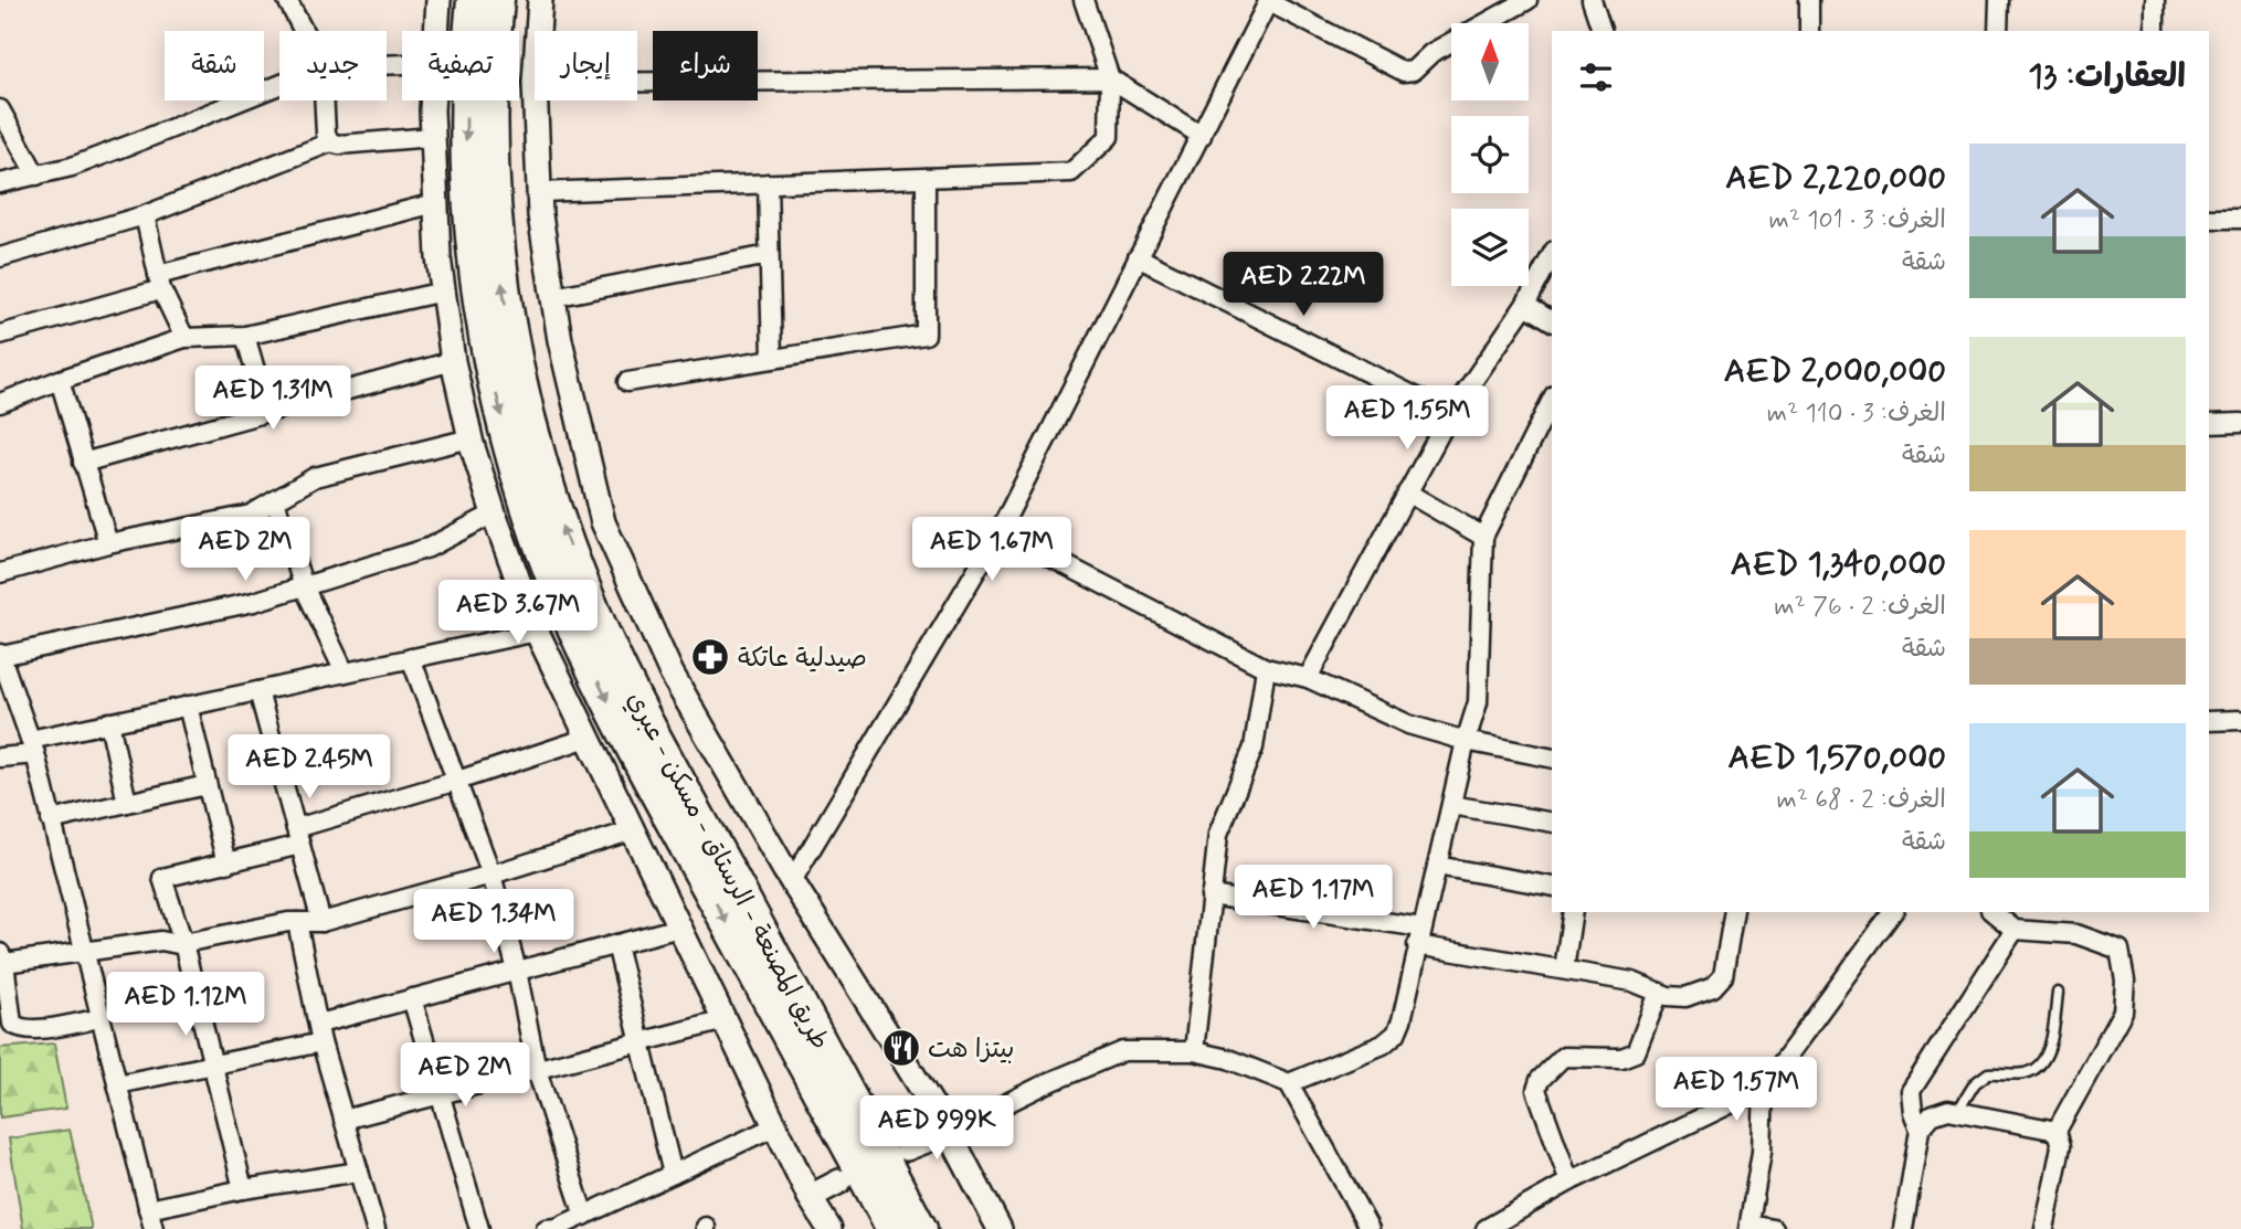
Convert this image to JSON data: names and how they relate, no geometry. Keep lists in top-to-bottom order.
{
  "streets": {
    "highway": ["طريق المصنعة - الرستاق - مسكن - عبري"]
  },
  "places": {
    "pharmacy": ["صيدلية عاتكة"],
    "restaurant": ["بيتزا هت"]
  },
  "north": "top",
  "page": {
    "chip": [
      "شراء",
      "إيجار",
      "تصفية",
      "جديد",
      "شقة"
    ],
    "heading": "العقارات: 13",
    "list": [
      {
        "name": "AED 2,220,000",
        "note": "الغرف: 3 · 101 m² · شقة"
      },
      {
        "name": "AED 2,000,000",
        "note": "الغرف: 3 · 110 m² · شقة"
      },
      {
        "name": "AED 1,340,000",
        "note": "الغرف: 2 · 76 m² · شقة"
      },
      {
        "name": "AED 1,570,000",
        "note": "الغرف: 2 · 68 m² · شقة"
      }
    ],
    "price": [
      "AED 2.22M",
      "AED 1.31M",
      "AED 1.55M",
      "AED 2M",
      "AED 1.67M",
      "AED 3.67M",
      "AED 2.45M",
      "AED 1.17M",
      "AED 1.34M",
      "AED 1.12M",
      "AED 2M",
      "AED 1.57M",
      "AED 999K"
    ]
  }
}
